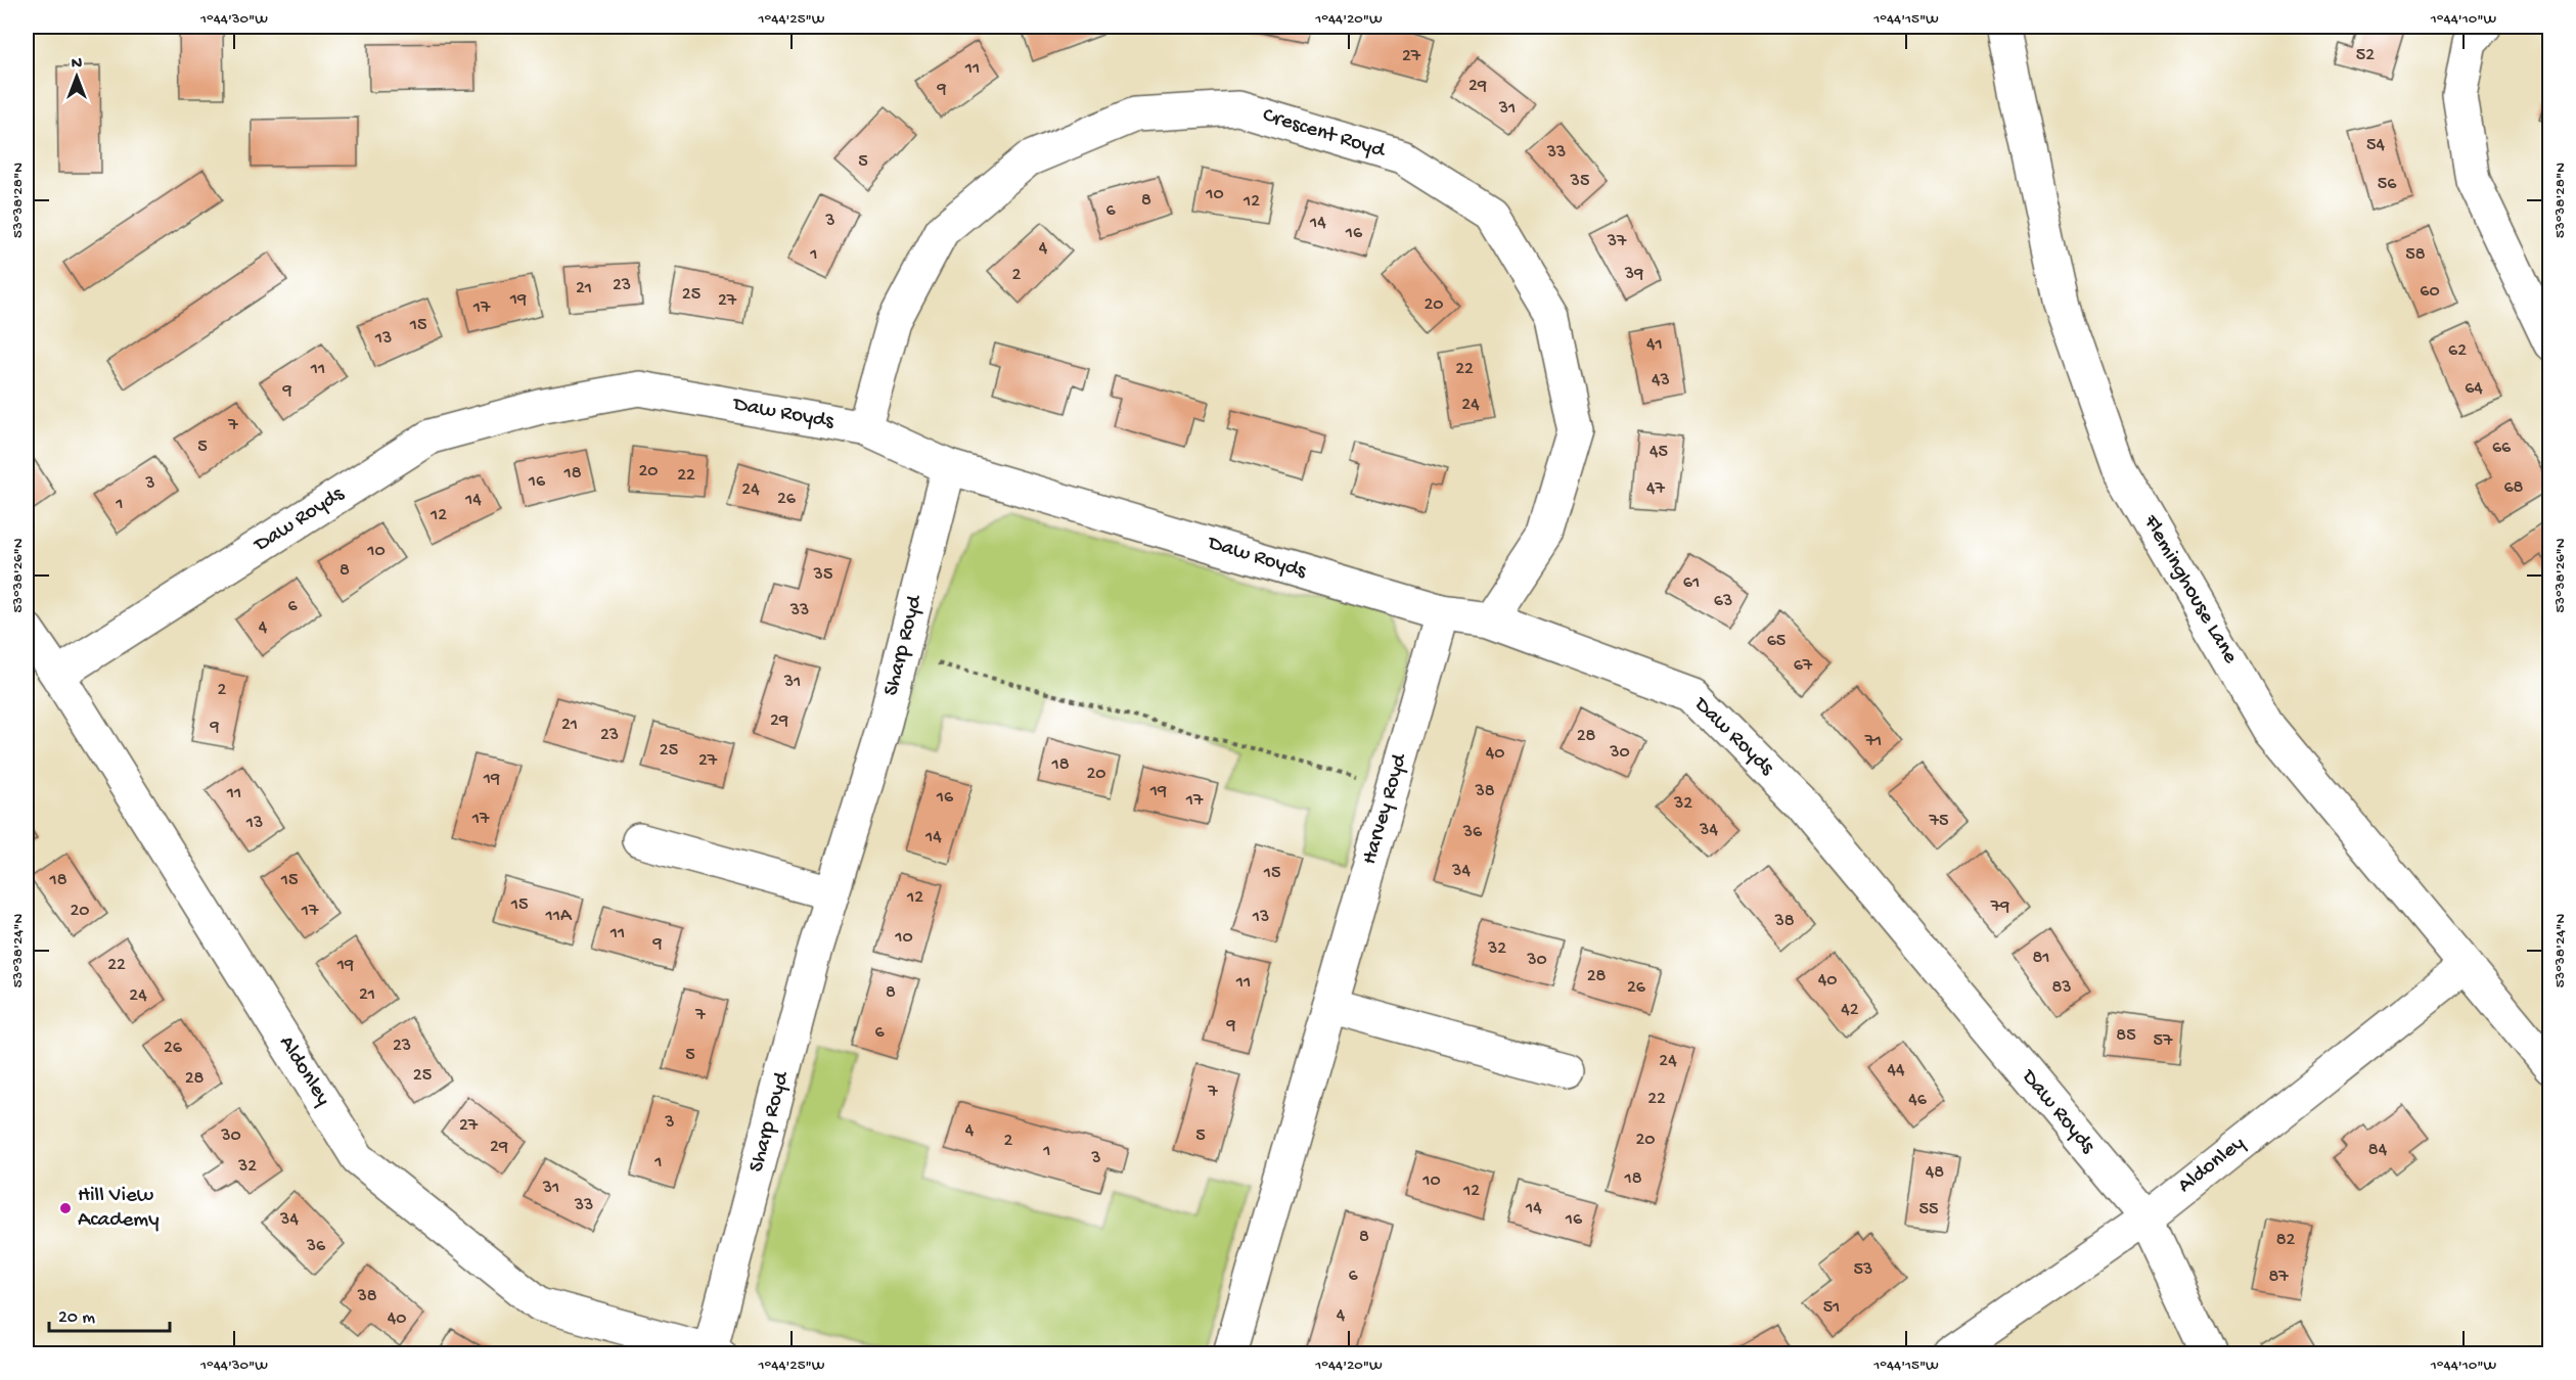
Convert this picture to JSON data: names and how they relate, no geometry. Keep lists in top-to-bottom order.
{
  "streets": {
    "street": [
      "Crescent Royd",
      "Daw Royds",
      "Fleminghouse Lane",
      "Sharp Royd",
      "Harvey Royd",
      "Aldonley"
    ]
  },
  "crossings": [
    ["Crescent Royd", "Daw Royds"],
    ["Daw Royds", "Sharp Royd"],
    ["Daw Royds", "Harvey Royd"],
    ["Daw Royds", "Aldonley"],
    ["Fleminghouse Lane", "Aldonley"],
    ["Sharp Royd", "Aldonley"]
  ],
  "places": ["Hill View Academy"],
  "house_numbers": [
    "52",
    "27",
    "11",
    "29",
    "9",
    "31",
    "54",
    "33",
    "5",
    "35",
    "56",
    "10",
    "8",
    "12",
    "6",
    "3",
    "14",
    "16",
    "37",
    "4",
    "1",
    "58",
    "39",
    "2",
    "23",
    "21",
    "60",
    "25",
    "19",
    "27",
    "20",
    "17",
    "15",
    "13",
    "41",
    "62",
    "11",
    "22",
    "43",
    "64",
    "9",
    "24",
    "7",
    "5",
    "66",
    "45",
    "20",
    "18",
    "22",
    "16",
    "3",
    "68",
    "47",
    "24",
    "26",
    "14",
    "1",
    "12",
    "10",
    "8",
    "35",
    "61",
    "63",
    "6",
    "33",
    "4",
    "65",
    "67",
    "31",
    "2",
    "29",
    "21",
    "9",
    "23",
    "28",
    "71",
    "25",
    "30",
    "40",
    "27",
    "18",
    "20",
    "19",
    "19",
    "38",
    "11",
    "16",
    "17",
    "32",
    "17",
    "75",
    "13",
    "34",
    "36",
    "14",
    "34",
    "15",
    "18",
    "15",
    "12",
    "15",
    "79",
    "20",
    "17",
    "11A",
    "13",
    "38",
    "11",
    "10",
    "9",
    "32",
    "81",
    "30",
    "22",
    "19",
    "28",
    "40",
    "11",
    "26",
    "83",
    "8",
    "21",
    "24",
    "42",
    "7",
    "9",
    "6",
    "85",
    "57",
    "23",
    "26",
    "5",
    "24",
    "44",
    "25",
    "28",
    "7",
    "22",
    "46",
    "3",
    "27",
    "4",
    "30",
    "5",
    "20",
    "2",
    "29",
    "84",
    "1",
    "3",
    "1",
    "32",
    "48",
    "18",
    "10",
    "31",
    "12",
    "33",
    "14",
    "55",
    "34",
    "16",
    "8",
    "82",
    "36",
    "53",
    "6",
    "87",
    "38",
    "51",
    "4",
    "40"
  ],
  "scale_bar": "20 m",
  "north": "top",
  "coordinates": [
    "1°44'30\"W",
    "1°44'25\"W",
    "1°44'20\"W",
    "1°44'15\"W",
    "1°44'10\"W",
    "53°38'28\"N",
    "53°38'26\"N",
    "53°38'24\"N"
  ]
}
